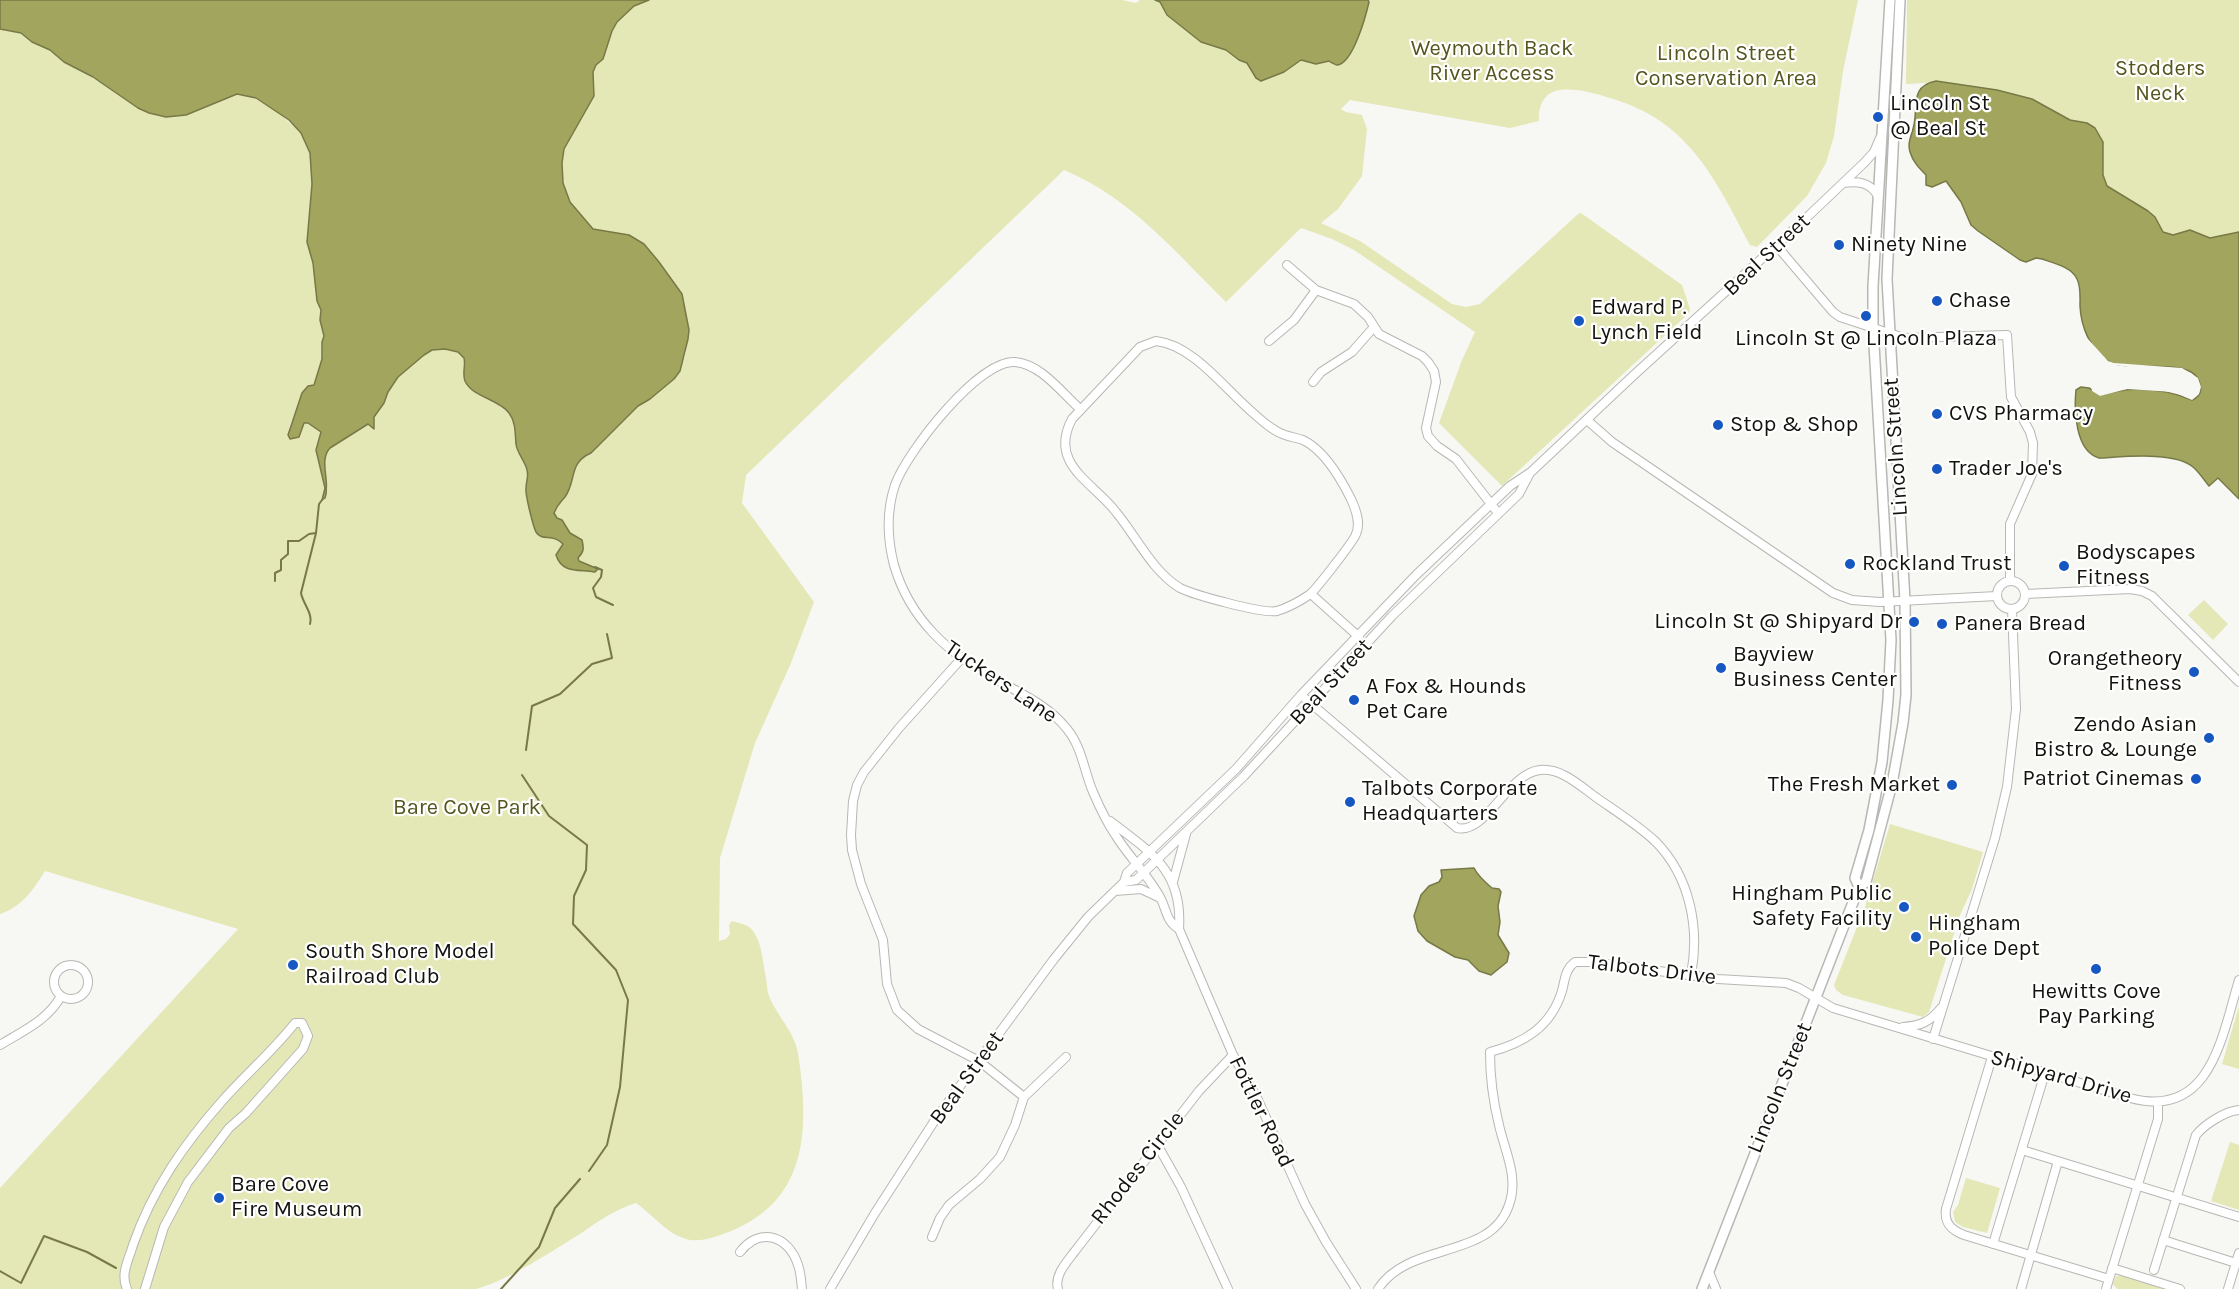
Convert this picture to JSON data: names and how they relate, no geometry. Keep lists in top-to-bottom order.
{
  "streets": {
    "main road": ["Lincoln Street"],
    "street": [
      "Beal Street",
      "Tuckers Lane",
      "Talbots Drive",
      "Shipyard Drive",
      "Fottler Road",
      "Rhodes Circle"
    ]
  },
  "crossings": [
    ["Beal Street", "Lincoln Street"],
    ["Beal Street", "Tuckers Lane"],
    ["Beal Street", "Fottler Road"],
    ["Lincoln Street", "Talbots Drive"],
    ["Lincoln Street", "Shipyard Drive"],
    ["Tuckers Lane", "Fottler Road"],
    ["Talbots Drive", "Shipyard Drive"],
    ["Fottler Road", "Rhodes Circle"]
  ],
  "parks": [
    "Weymouth Back River Access",
    "Lincoln Street Conservation Area",
    "Stodders Neck",
    "Bare Cove Park"
  ],
  "places": [
    "Lincoln St @ Beal St",
    "Ninety Nine",
    "Chase",
    "Lincoln St @ Lincoln Plaza",
    "Edward P. Lynch Field",
    "CVS Pharmacy",
    "Stop & Shop",
    "Trader Joe's",
    "Rockland Trust",
    "Bodyscapes Fitness",
    "Lincoln St @ Shipyard Dr",
    "Panera Bread",
    "Bayview Business Center",
    "Orangetheory Fitness",
    "A Fox & Hounds Pet Care",
    "Zendo Asian Bistro & Lounge",
    "Patriot Cinemas",
    "The Fresh Market",
    "Talbots Corporate Headquarters",
    "Hingham Public Safety Facility",
    "Hingham Police Dept",
    "South Shore Model Railroad Club",
    "Hewitts Cove Pay Parking",
    "Bare Cove Fire Museum"
  ]
}
